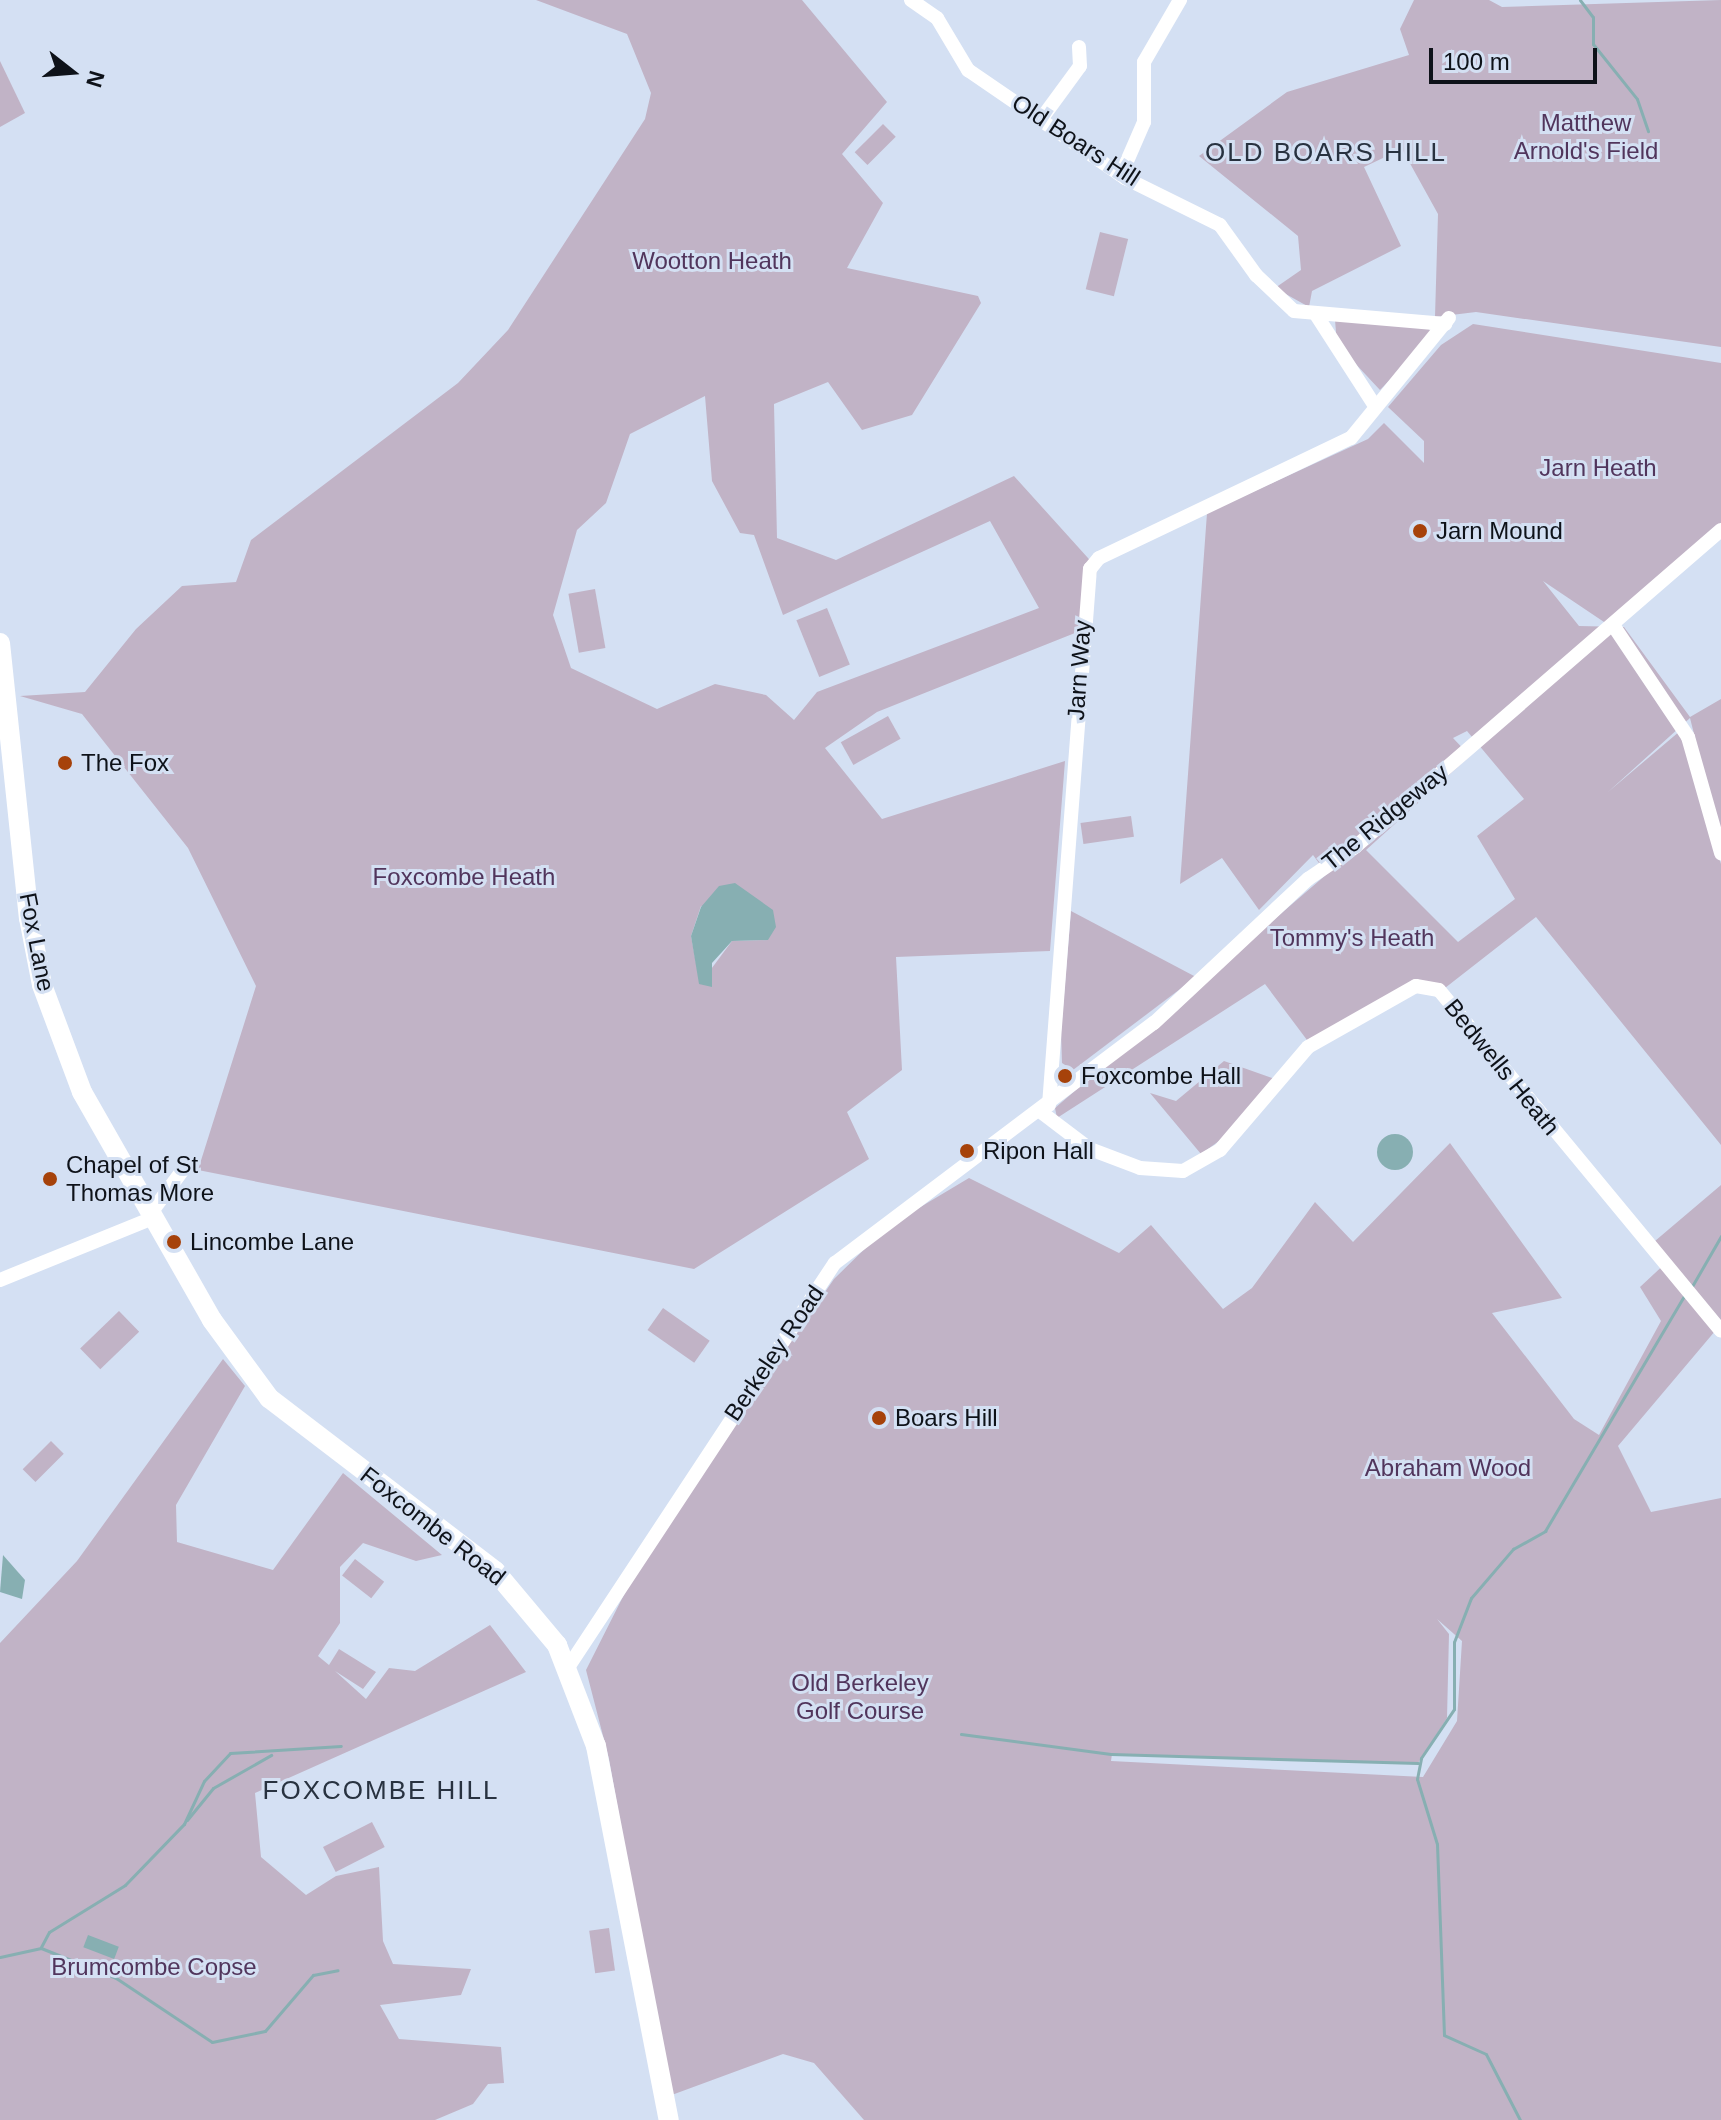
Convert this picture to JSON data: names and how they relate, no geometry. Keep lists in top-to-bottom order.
{
  "streets": {
    "street": [
      "Old Boars Hill",
      "Jarn Way",
      "The Ridgeway",
      "Fox Lane",
      "Bedwells Heath",
      "Berkeley Road",
      "Foxcombe Road"
    ]
  },
  "crossings": [
    ["Old Boars Hill", "Jarn Way"],
    ["Jarn Way", "The Ridgeway"],
    ["Jarn Way", "Bedwells Heath"],
    ["Jarn Way", "Berkeley Road"],
    ["The Ridgeway", "Bedwells Heath"],
    ["The Ridgeway", "Berkeley Road"],
    ["Fox Lane", "Foxcombe Road"],
    ["Bedwells Heath", "Berkeley Road"],
    ["Berkeley Road", "Foxcombe Road"]
  ],
  "districts": ["OLD BOARS HILL", "FOXCOMBE HILL"],
  "parks": [
    "Matthew Arnold's Field",
    "Wootton Heath",
    "Jarn Heath",
    "Foxcombe Heath",
    "Tommy's Heath",
    "Abraham Wood",
    "Old Berkeley Golf Course",
    "Brumcombe Copse"
  ],
  "places": [
    "Jarn Mound",
    "The Fox",
    "Foxcombe Hall",
    "Ripon Hall",
    "Chapel of St Thomas More",
    "Lincombe Lane",
    "Boars Hill"
  ],
  "scale_bar": "100 m",
  "north": "right"
}
